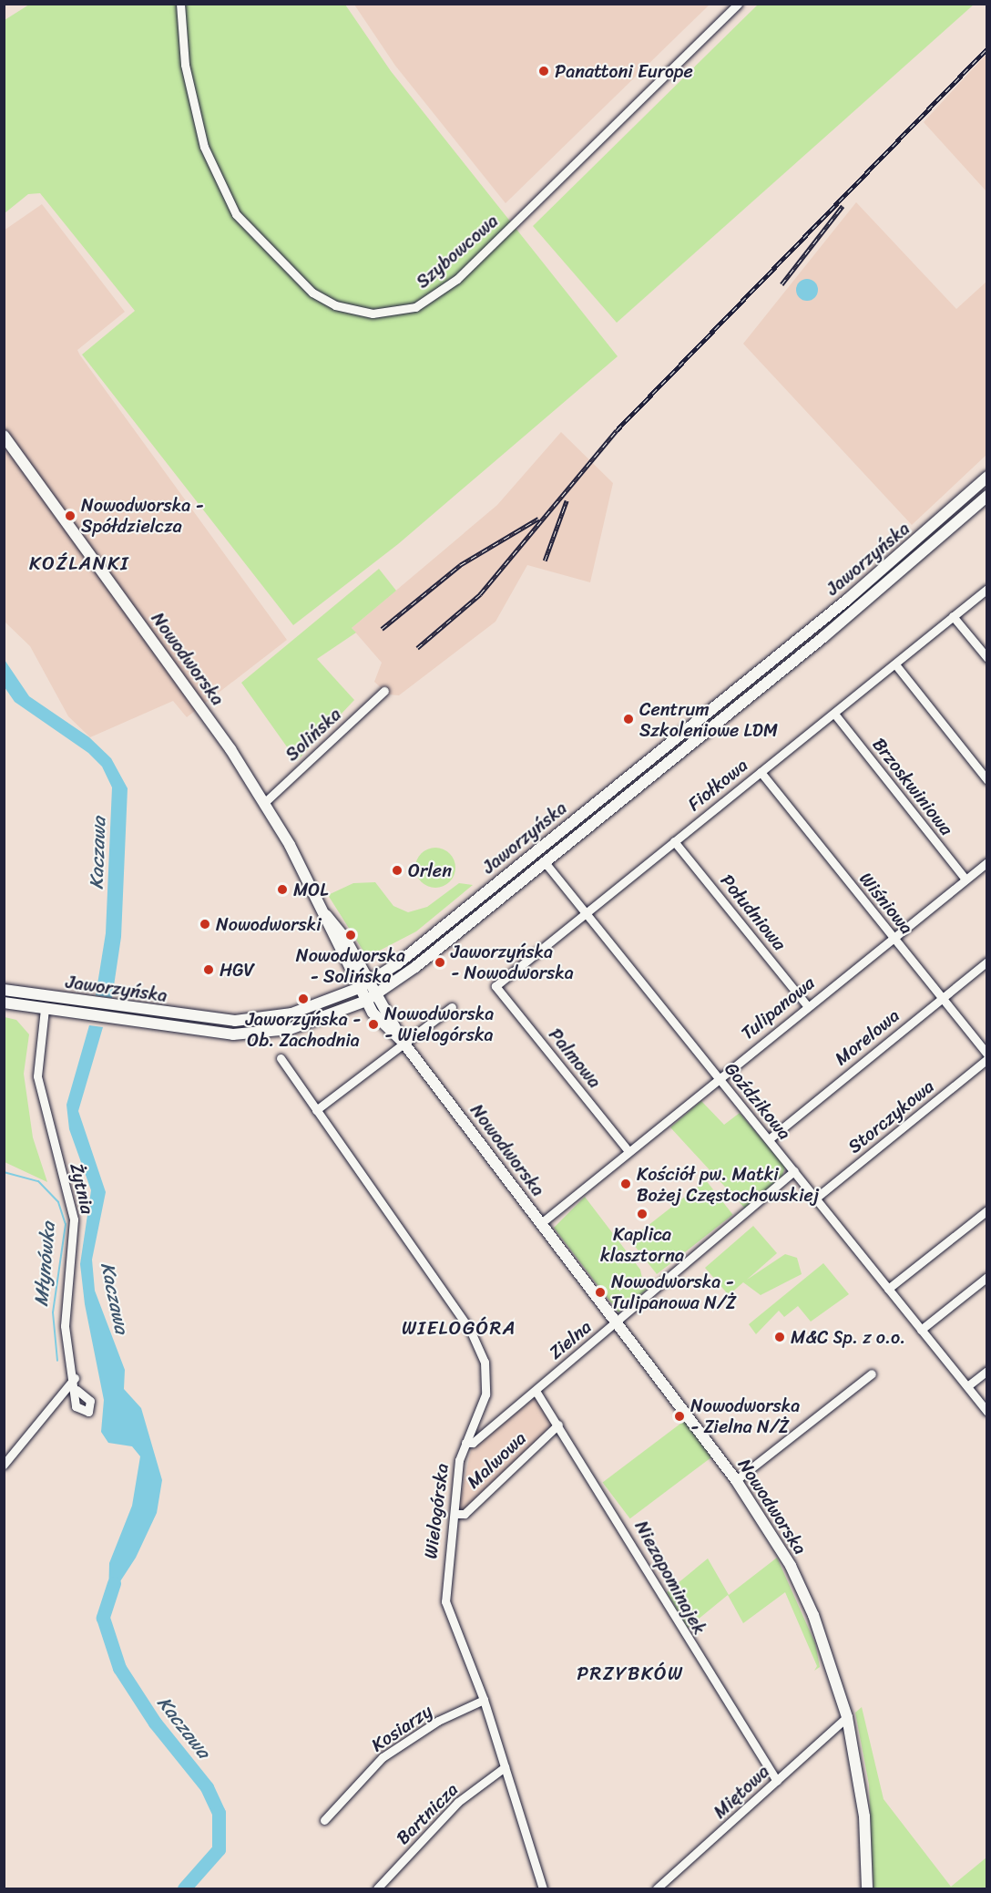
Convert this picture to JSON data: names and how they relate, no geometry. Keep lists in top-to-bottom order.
{
  "streets": {
    "main road": ["Jaworzyńska", "Nowodworska"],
    "street": [
      "Szybowcowa",
      "Solińska",
      "Fiołkowa",
      "Brzoskwiniowa",
      "Wiśniowa",
      "Południowa",
      "Tulipanowa",
      "Morelowa",
      "Palmowa",
      "Goździkowa",
      "Storczykowa",
      "Żytnia",
      "Zielna",
      "Malwowa",
      "Wielogórska",
      "Niezapominajek",
      "Kosiarzy",
      "Miętowa",
      "Bartnicza"
    ]
  },
  "crossings": [
    ["Jaworzyńska", "Nowodworska"],
    ["Jaworzyńska", "Goździkowa"],
    ["Jaworzyńska", "Żytnia"],
    ["Nowodworska", "Solińska"],
    ["Nowodworska", "Tulipanowa"],
    ["Nowodworska", "Zielna"],
    ["Nowodworska", "Miętowa"],
    ["Fiołkowa", "Brzoskwiniowa"],
    ["Fiołkowa", "Wiśniowa"],
    ["Fiołkowa", "Południowa"],
    ["Fiołkowa", "Palmowa"],
    ["Fiołkowa", "Goździkowa"],
    ["Brzoskwiniowa", "Tulipanowa"],
    ["Wiśniowa", "Tulipanowa"],
    ["Wiśniowa", "Morelowa"],
    ["Południowa", "Tulipanowa"],
    ["Tulipanowa", "Palmowa"],
    ["Tulipanowa", "Goździkowa"],
    ["Morelowa", "Goździkowa"],
    ["Goździkowa", "Storczykowa"],
    ["Goździkowa", "Zielna"],
    ["Zielna", "Wielogórska"],
    ["Zielna", "Niezapominajek"],
    ["Malwowa", "Wielogórska"],
    ["Malwowa", "Niezapominajek"],
    ["Wielogórska", "Kosiarzy"],
    ["Wielogórska", "Bartnicza"],
    ["Niezapominajek", "Miętowa"]
  ],
  "districts": ["KOŹLANKI", "WIELOGÓRA", "PRZYBKÓW"],
  "water": ["Kaczawa", "Młynówka"],
  "places": [
    "Panattoni Europe",
    "Nowodworska - Spółdzielcza",
    "Centrum Szkoleniowe LDM",
    "Orlen",
    "MOL",
    "Nowodworski",
    "Nowodworska - Solińska",
    "Jaworzyńska - Nowodworska",
    "HGV",
    "Jaworzyńska - Ob. Zachodnia",
    "Nowodworska - Wielogórska",
    "Kościół pw. Matki Bożej Częstochowskiej",
    "Kaplica klasztorna",
    "Nowodworska - Tulipanowa N/Ż",
    "M&C Sp. z o.o.",
    "Nowodworska - Zielna N/Ż"
  ]
}
